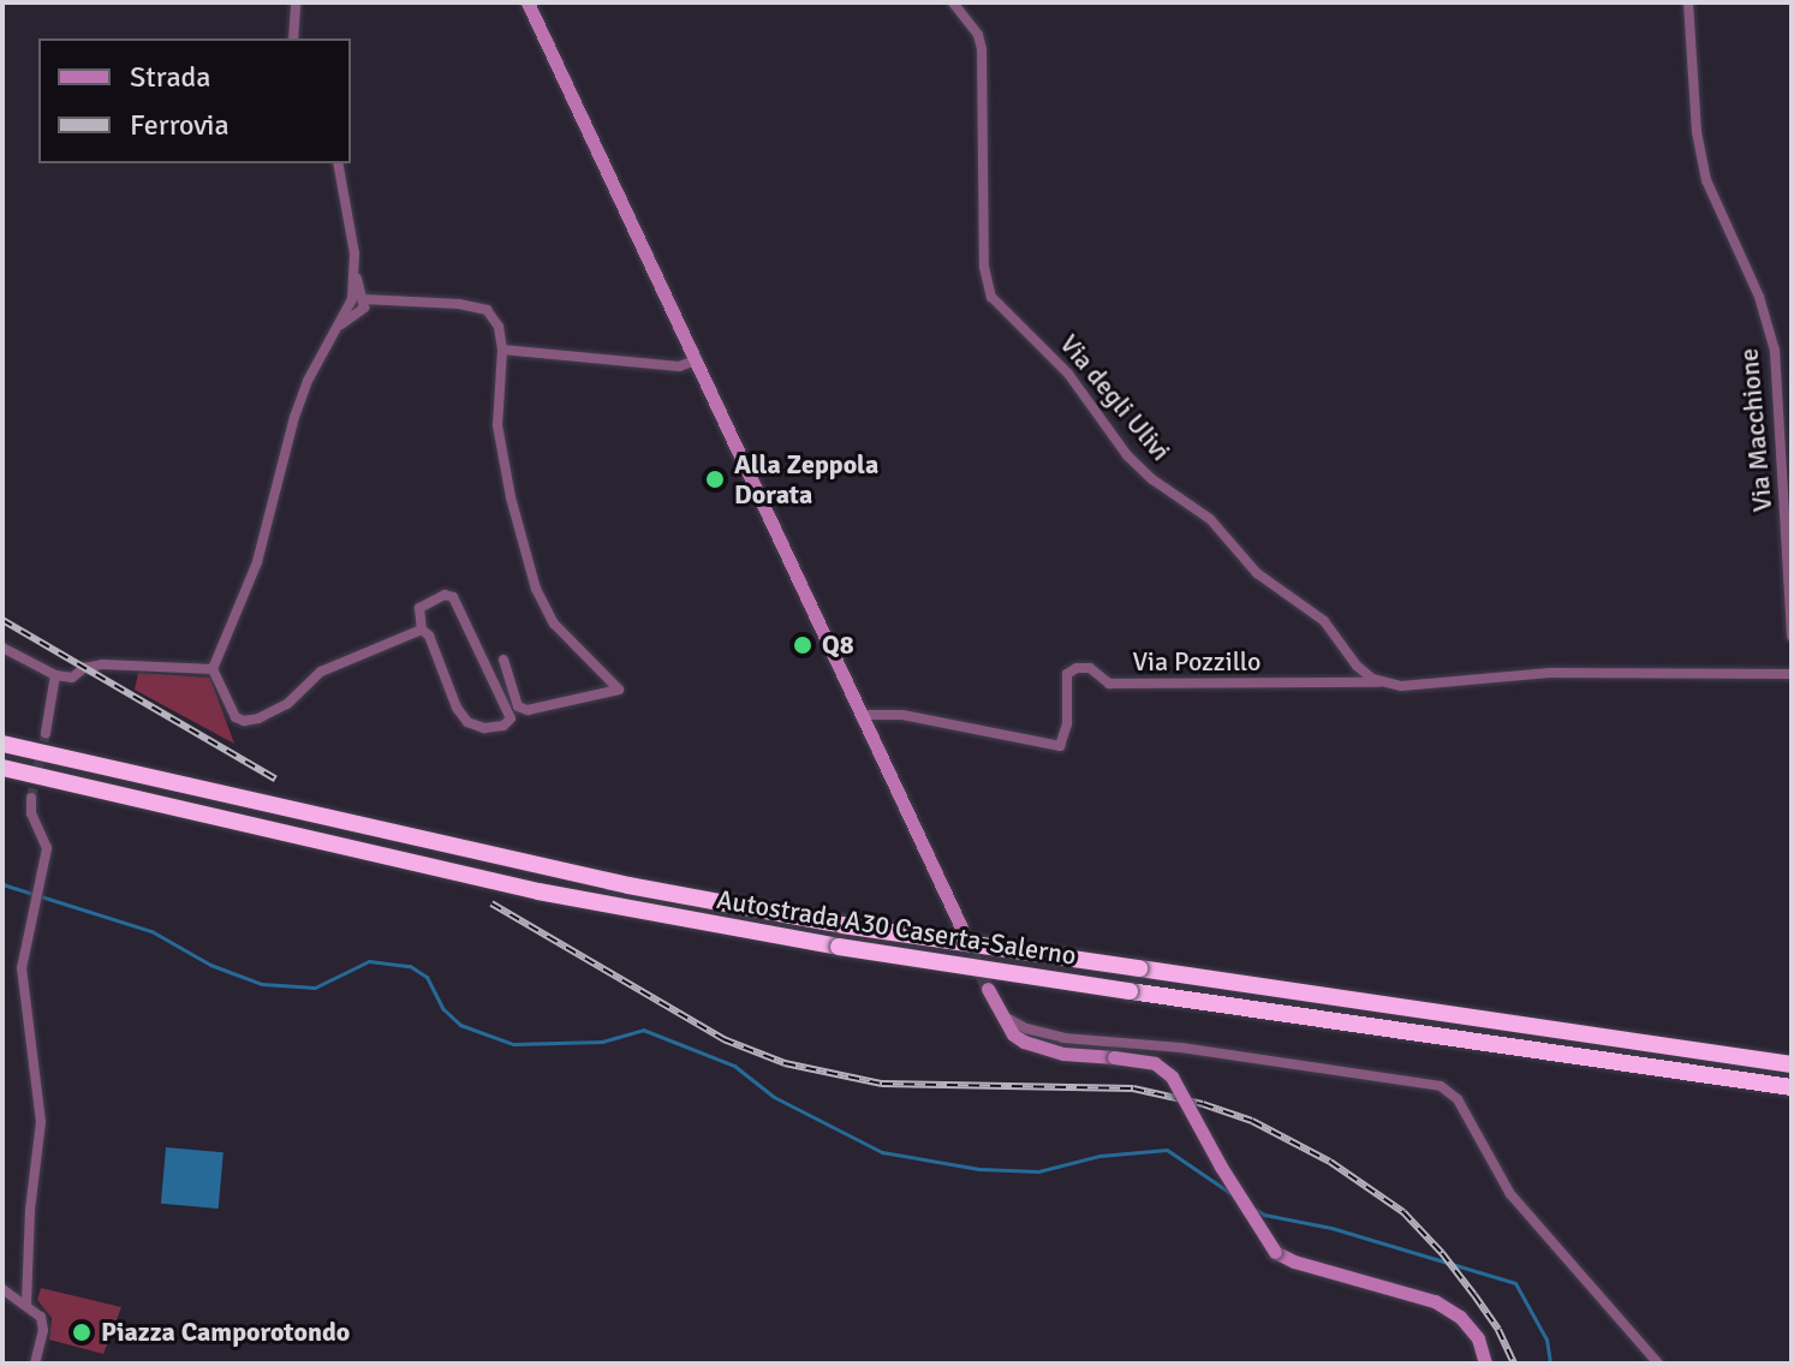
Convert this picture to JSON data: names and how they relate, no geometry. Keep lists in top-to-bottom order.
{
  "streets": {
    "highway": ["Autostrada A30 Caserta-Salerno"],
    "street": ["Via degli Ulivi", "Via Macchione", "Via Pozzillo"]
  },
  "crossings": [
    ["Via degli Ulivi", "Via Pozzillo"]
  ],
  "places": ["Alla Zeppola Dorata", "Q8", "Piazza Camporotondo"],
  "legend": ["Strada", "Ferrovia"]
}
